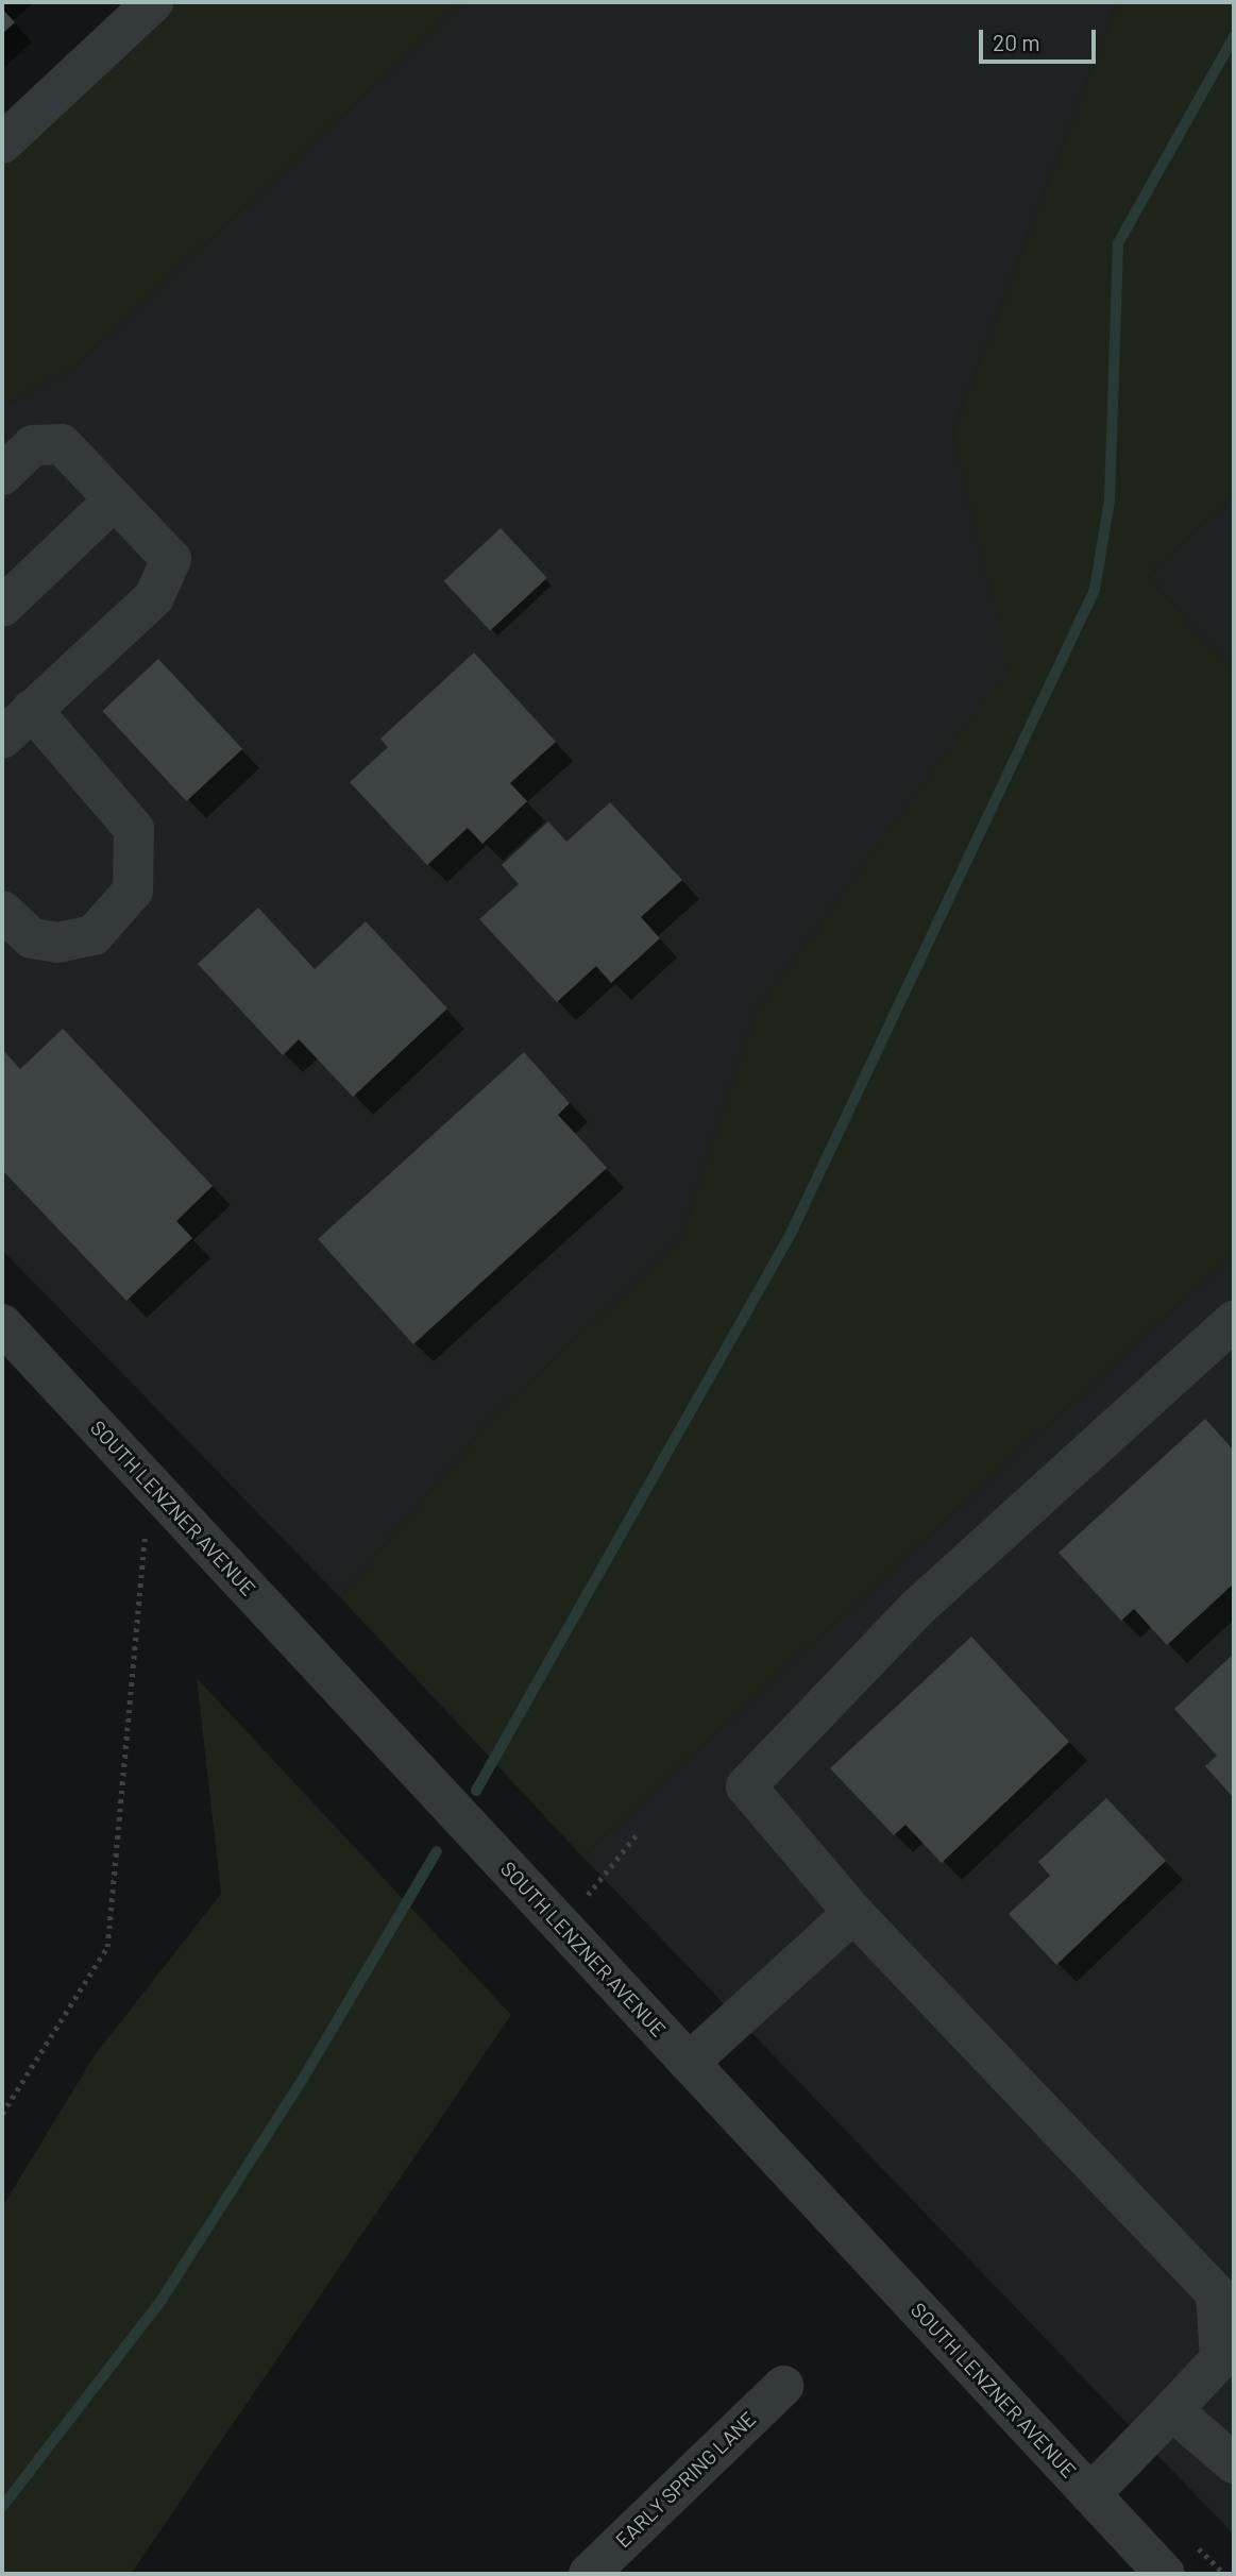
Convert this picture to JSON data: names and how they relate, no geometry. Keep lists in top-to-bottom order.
{
  "streets": {
    "street": ["SOUTH LENZNER AVENUE", "EARLY SPRING LANE"]
  },
  "scale_bar": "20 m"
}
